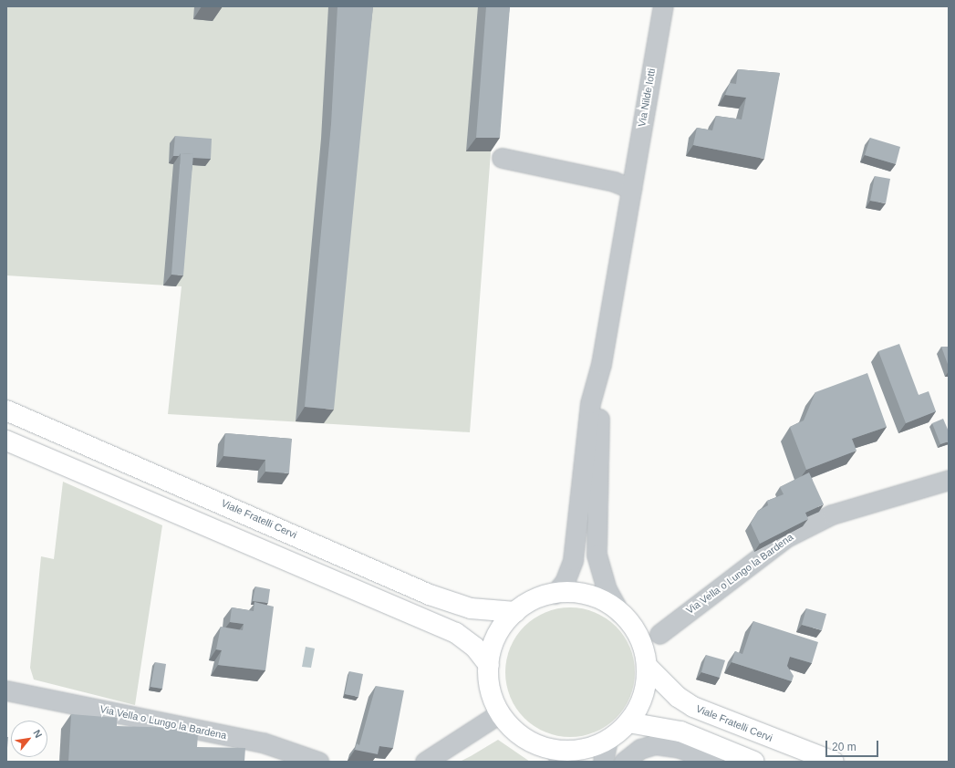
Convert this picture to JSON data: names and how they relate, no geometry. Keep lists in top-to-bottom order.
{
  "streets": {
    "main road": ["Viale Fratelli Cervi"],
    "street": ["Via Nilde Iotti", "Via Vella o Lungo la Bardena"]
  },
  "scale_bar": "20 m",
  "north": "top right"
}
